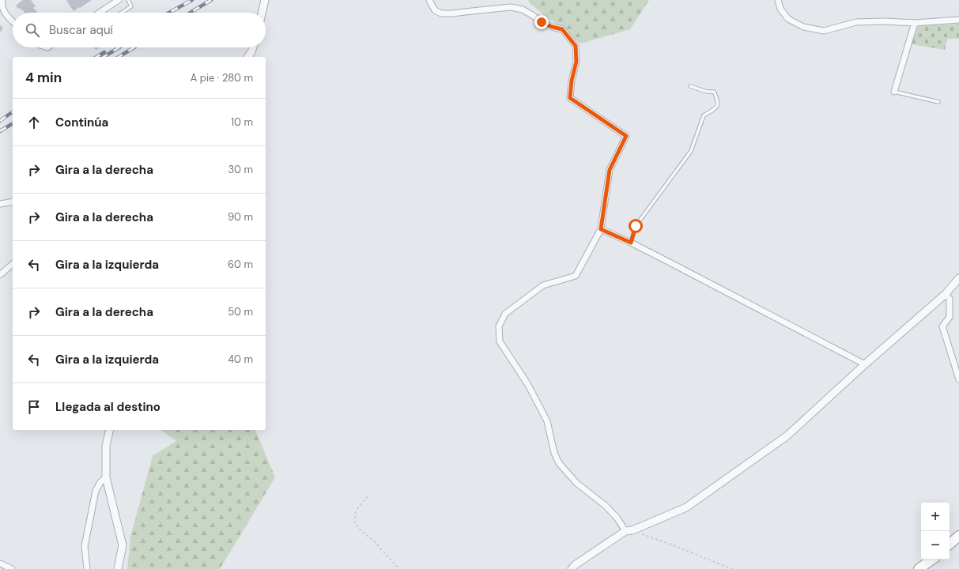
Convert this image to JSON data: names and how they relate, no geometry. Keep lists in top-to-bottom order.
{
  "page": {
    "search": "Buscar aquí",
    "heading": ["4 min", "A pie · 280 m"],
    "list": [
      ["Continúa", "10 m"],
      ["Gira a la derecha", "30 m"],
      ["Gira a la derecha", "90 m"],
      ["Gira a la izquierda", "60 m"],
      ["Gira a la derecha", "50 m"],
      ["Gira a la izquierda", "40 m"],
      "Llegada al destino"
    ],
    "map_buttons": ["+", "−"]
  }
}
